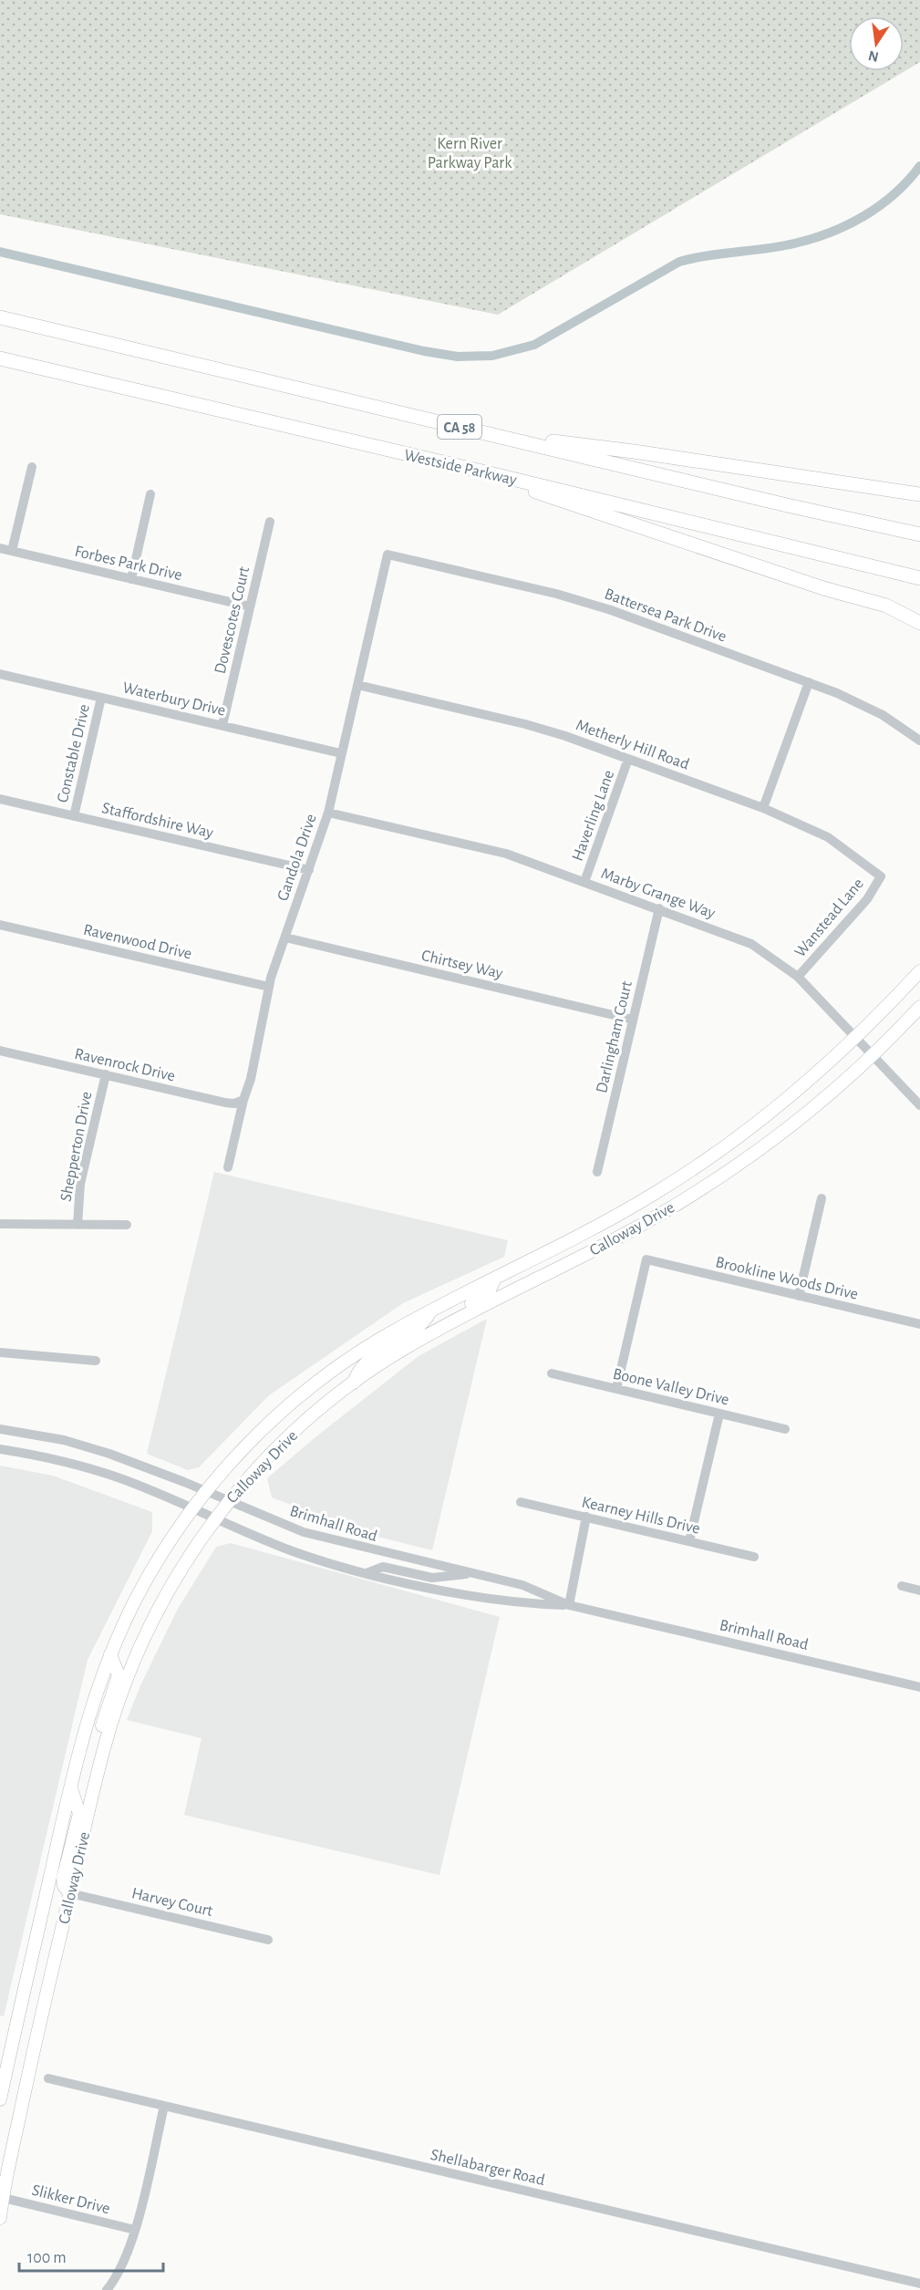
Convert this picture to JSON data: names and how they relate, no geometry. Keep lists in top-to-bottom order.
{
  "streets": {
    "highway": ["CA 58", "Westside Parkway"],
    "main road": ["Calloway Drive"],
    "street": [
      "Forbes Park Drive",
      "Battersea Park Drive",
      "Dovescotes Court",
      "Waterbury Drive",
      "Metherly Hill Road",
      "Constable Drive",
      "Haverling Lane",
      "Staffordshire Way",
      "Gandola Drive",
      "Marby Grange Way",
      "Wanstead Lane",
      "Ravenwood Drive",
      "Chirtsey Way",
      "Darlingham Court",
      "Ravenrock Drive",
      "Shepperton Drive",
      "Brookline Woods Drive",
      "Boone Valley Drive",
      "Kearney Hills Drive",
      "Brimhall Road",
      "Harvey Court",
      "Shellabarger Road",
      "Slikker Drive"
    ]
  },
  "crossings": [
    ["Forbes Park Drive", "Dovescotes Court"],
    ["Battersea Park Drive", "Gandola Drive"],
    ["Dovescotes Court", "Waterbury Drive"],
    ["Waterbury Drive", "Constable Drive"],
    ["Waterbury Drive", "Gandola Drive"],
    ["Metherly Hill Road", "Haverling Lane"],
    ["Metherly Hill Road", "Gandola Drive"],
    ["Metherly Hill Road", "Wanstead Lane"],
    ["Constable Drive", "Staffordshire Way"],
    ["Haverling Lane", "Marby Grange Way"],
    ["Staffordshire Way", "Gandola Drive"],
    ["Gandola Drive", "Marby Grange Way"],
    ["Gandola Drive", "Ravenwood Drive"],
    ["Gandola Drive", "Chirtsey Way"],
    ["Gandola Drive", "Ravenrock Drive"],
    ["Marby Grange Way", "Wanstead Lane"],
    ["Marby Grange Way", "Darlingham Court"],
    ["Marby Grange Way", "Calloway Drive"],
    ["Chirtsey Way", "Darlingham Court"],
    ["Ravenrock Drive", "Shepperton Drive"],
    ["Calloway Drive", "Brimhall Road"],
    ["Calloway Drive", "Harvey Court"],
    ["Calloway Drive", "Slikker Drive"],
    ["Brookline Woods Drive", "Boone Valley Drive"]
  ],
  "parks": ["Kern River Parkway Park"],
  "scale_bar": "100 m",
  "north": "bottom"
}
